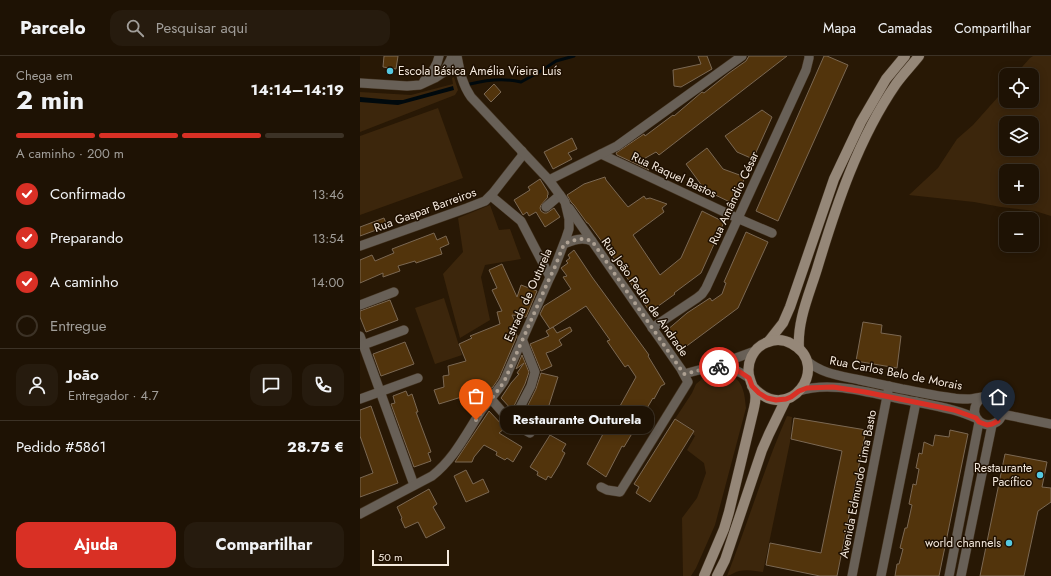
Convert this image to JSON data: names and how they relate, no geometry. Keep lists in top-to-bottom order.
{
  "streets": {
    "street": [
      "Rua Raquel Bastos",
      "Rua Amândio César",
      "Rua Gaspar Barreiros",
      "Estrada de Outurela",
      "Rua João Pedro de Andrade",
      "Rua Carlos Belo de Morais",
      "Avenida Edmundo Lima Basto"
    ]
  },
  "crossings": [
    ["Rua Raquel Bastos", "Rua Amândio César"],
    ["Rua Amândio César", "Rua João Pedro de Andrade"],
    ["Rua Gaspar Barreiros", "Estrada de Outurela"],
    ["Estrada de Outurela", "Rua João Pedro de Andrade"],
    ["Rua Carlos Belo de Morais", "Avenida Edmundo Lima Basto"]
  ],
  "places": [
    "Escola Básica Amélia Vieira Luís",
    "Restaurante Outurela",
    "Restaurante Pacífico",
    "world channels"
  ],
  "scale_bar": "50 m",
  "page": {
    "header": "Parcelo",
    "search": "Pesquisar aqui",
    "nav": ["Mapa", "Camadas", "Compartilhar"],
    "heading": ["2 min", "Chega em", "14:14–14:19"],
    "panel": [
      "João",
      "Entregador · 4.7",
      "Pedido #5861",
      "28.75 €"
    ],
    "map_buttons": ["+", "−"],
    "bar": "A caminho · 200 m",
    "list": [
      ["Confirmado", "13:46"],
      ["Preparando", "13:54"],
      ["A caminho", "14:00"],
      "Entregue"
    ],
    "bubble": "Restaurante Outurela",
    "buttons": ["Ajuda", "Compartilhar"],
    "scale": "50 m"
  }
}
